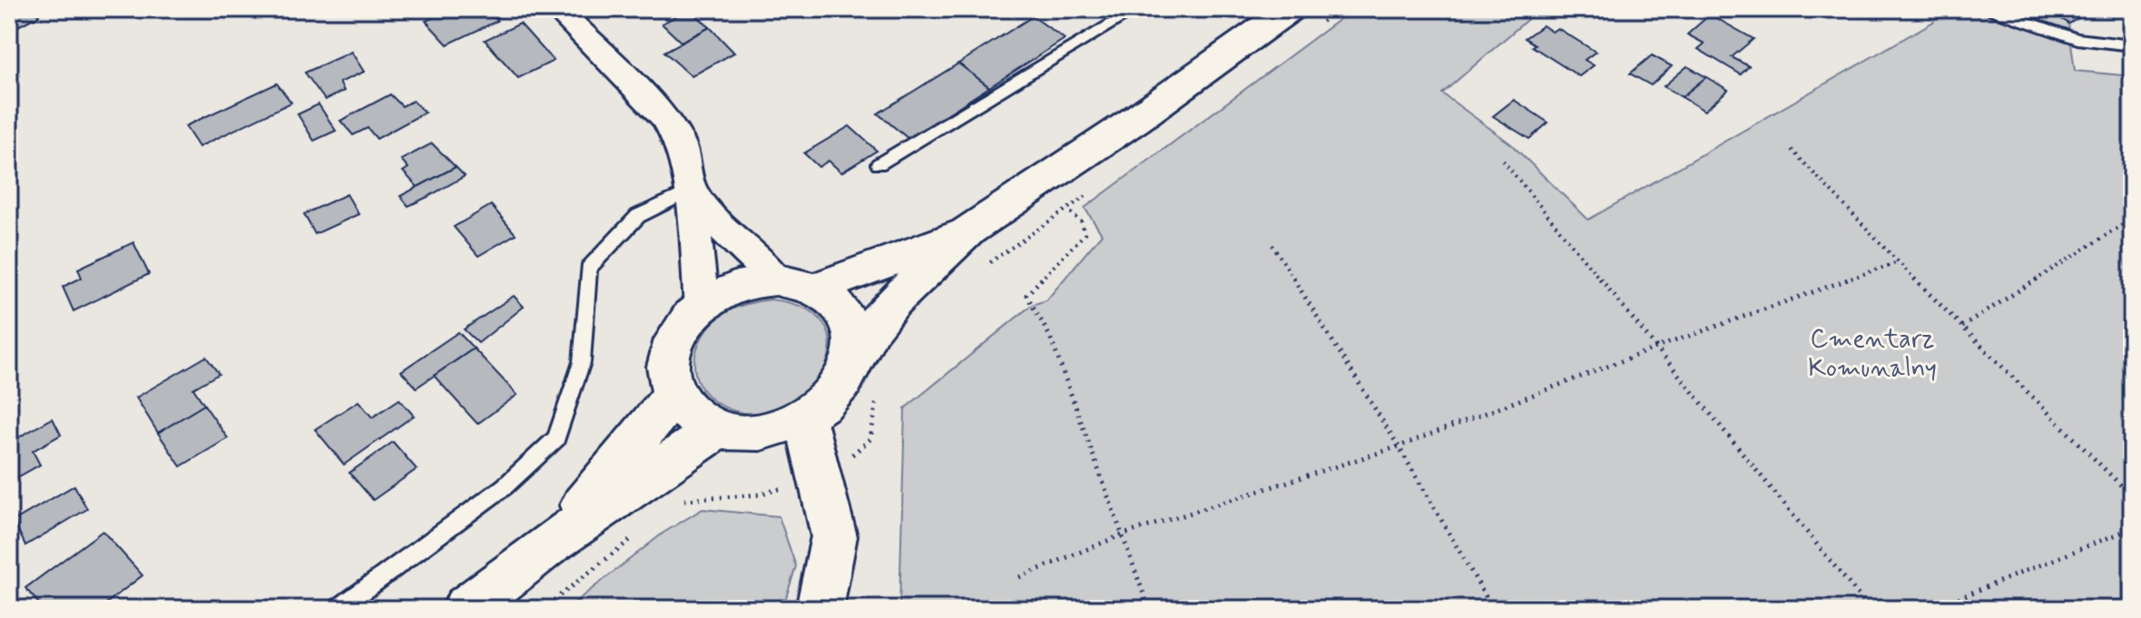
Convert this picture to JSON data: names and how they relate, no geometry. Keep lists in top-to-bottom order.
{
  "parks": ["Cmentarz Komunalny"]
}
